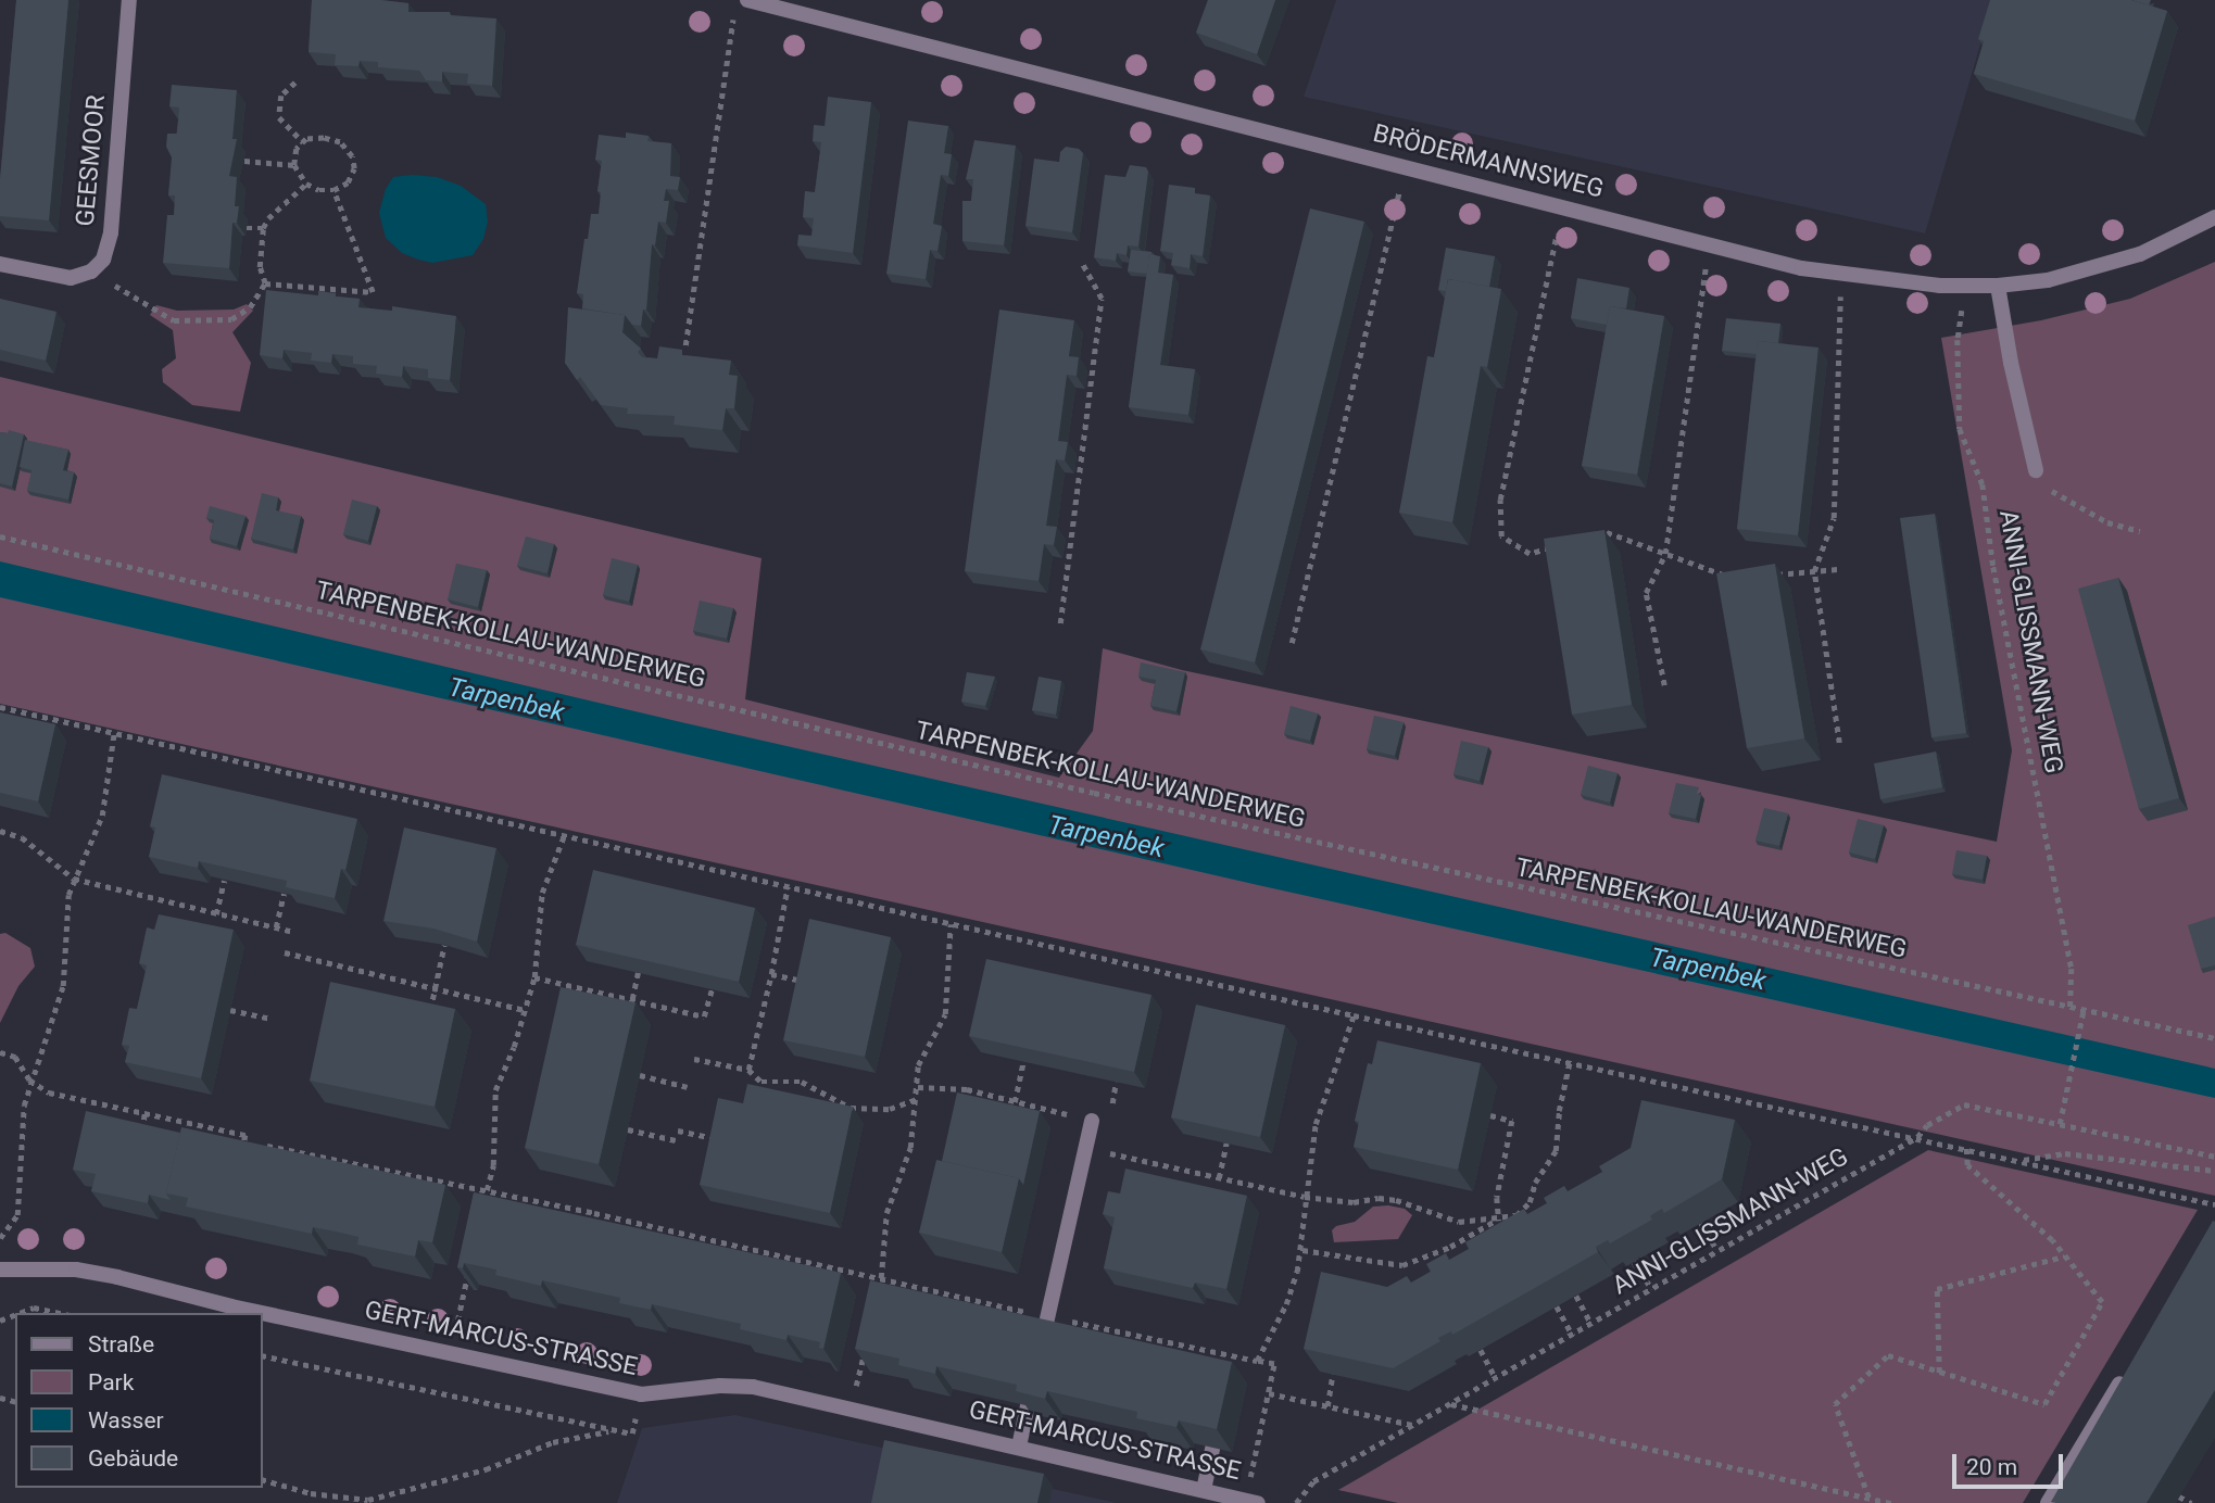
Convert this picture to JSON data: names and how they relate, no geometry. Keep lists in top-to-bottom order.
{
  "streets": {
    "street": ["GEESMOOR", "BRÖDERMANNSWEG", "GERT-MARCUS-STRASSE"],
    "path": ["TARPENBEK-KOLLAU-WANDERWEG", "ANNI-GLISSMANN-WEG"]
  },
  "crossings": [
    ["BRÖDERMANNSWEG", "ANNI-GLISSMANN-WEG"],
    ["TARPENBEK-KOLLAU-WANDERWEG", "ANNI-GLISSMANN-WEG"]
  ],
  "water": ["Tarpenbek"],
  "legend": [
    "Straße",
    "Park",
    "Wasser",
    "Gebäude"
  ],
  "scale_bar": "20 m"
}
